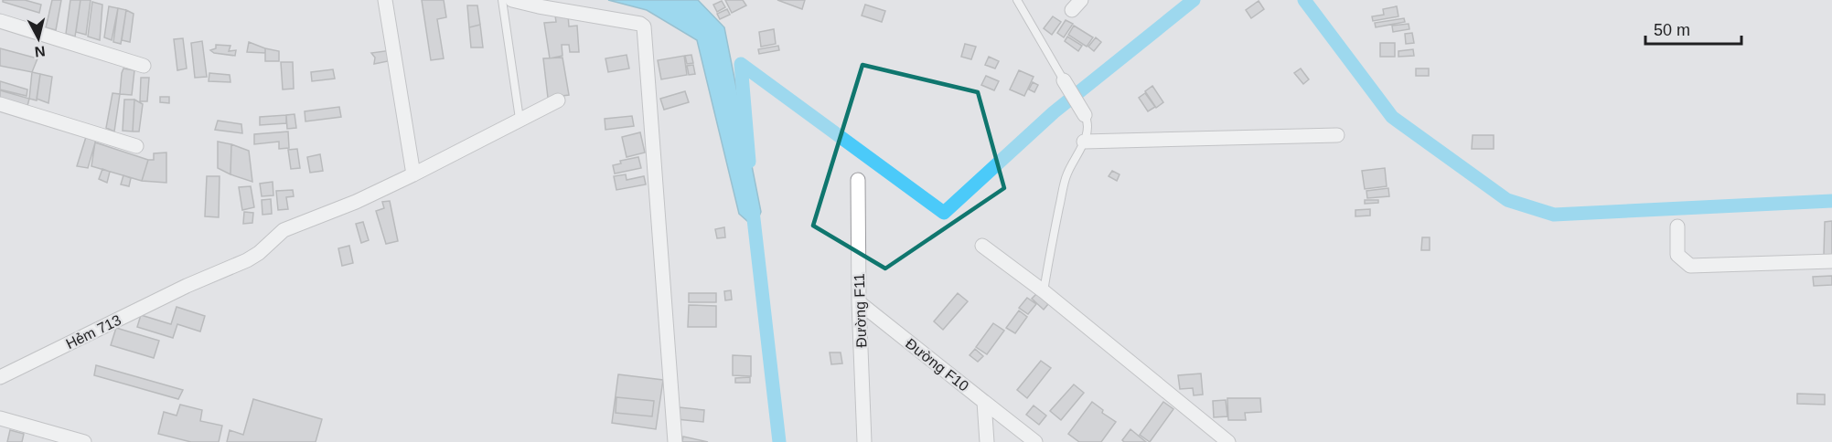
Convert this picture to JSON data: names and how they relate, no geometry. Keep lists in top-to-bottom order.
{
  "streets": {
    "street": ["Đường F11", "Hẻm 713", "Đường F10"]
  },
  "crossings": [
    ["Đường F11", "Đường F10"]
  ],
  "scale_bar": "50 m",
  "north": "bottom"
}
